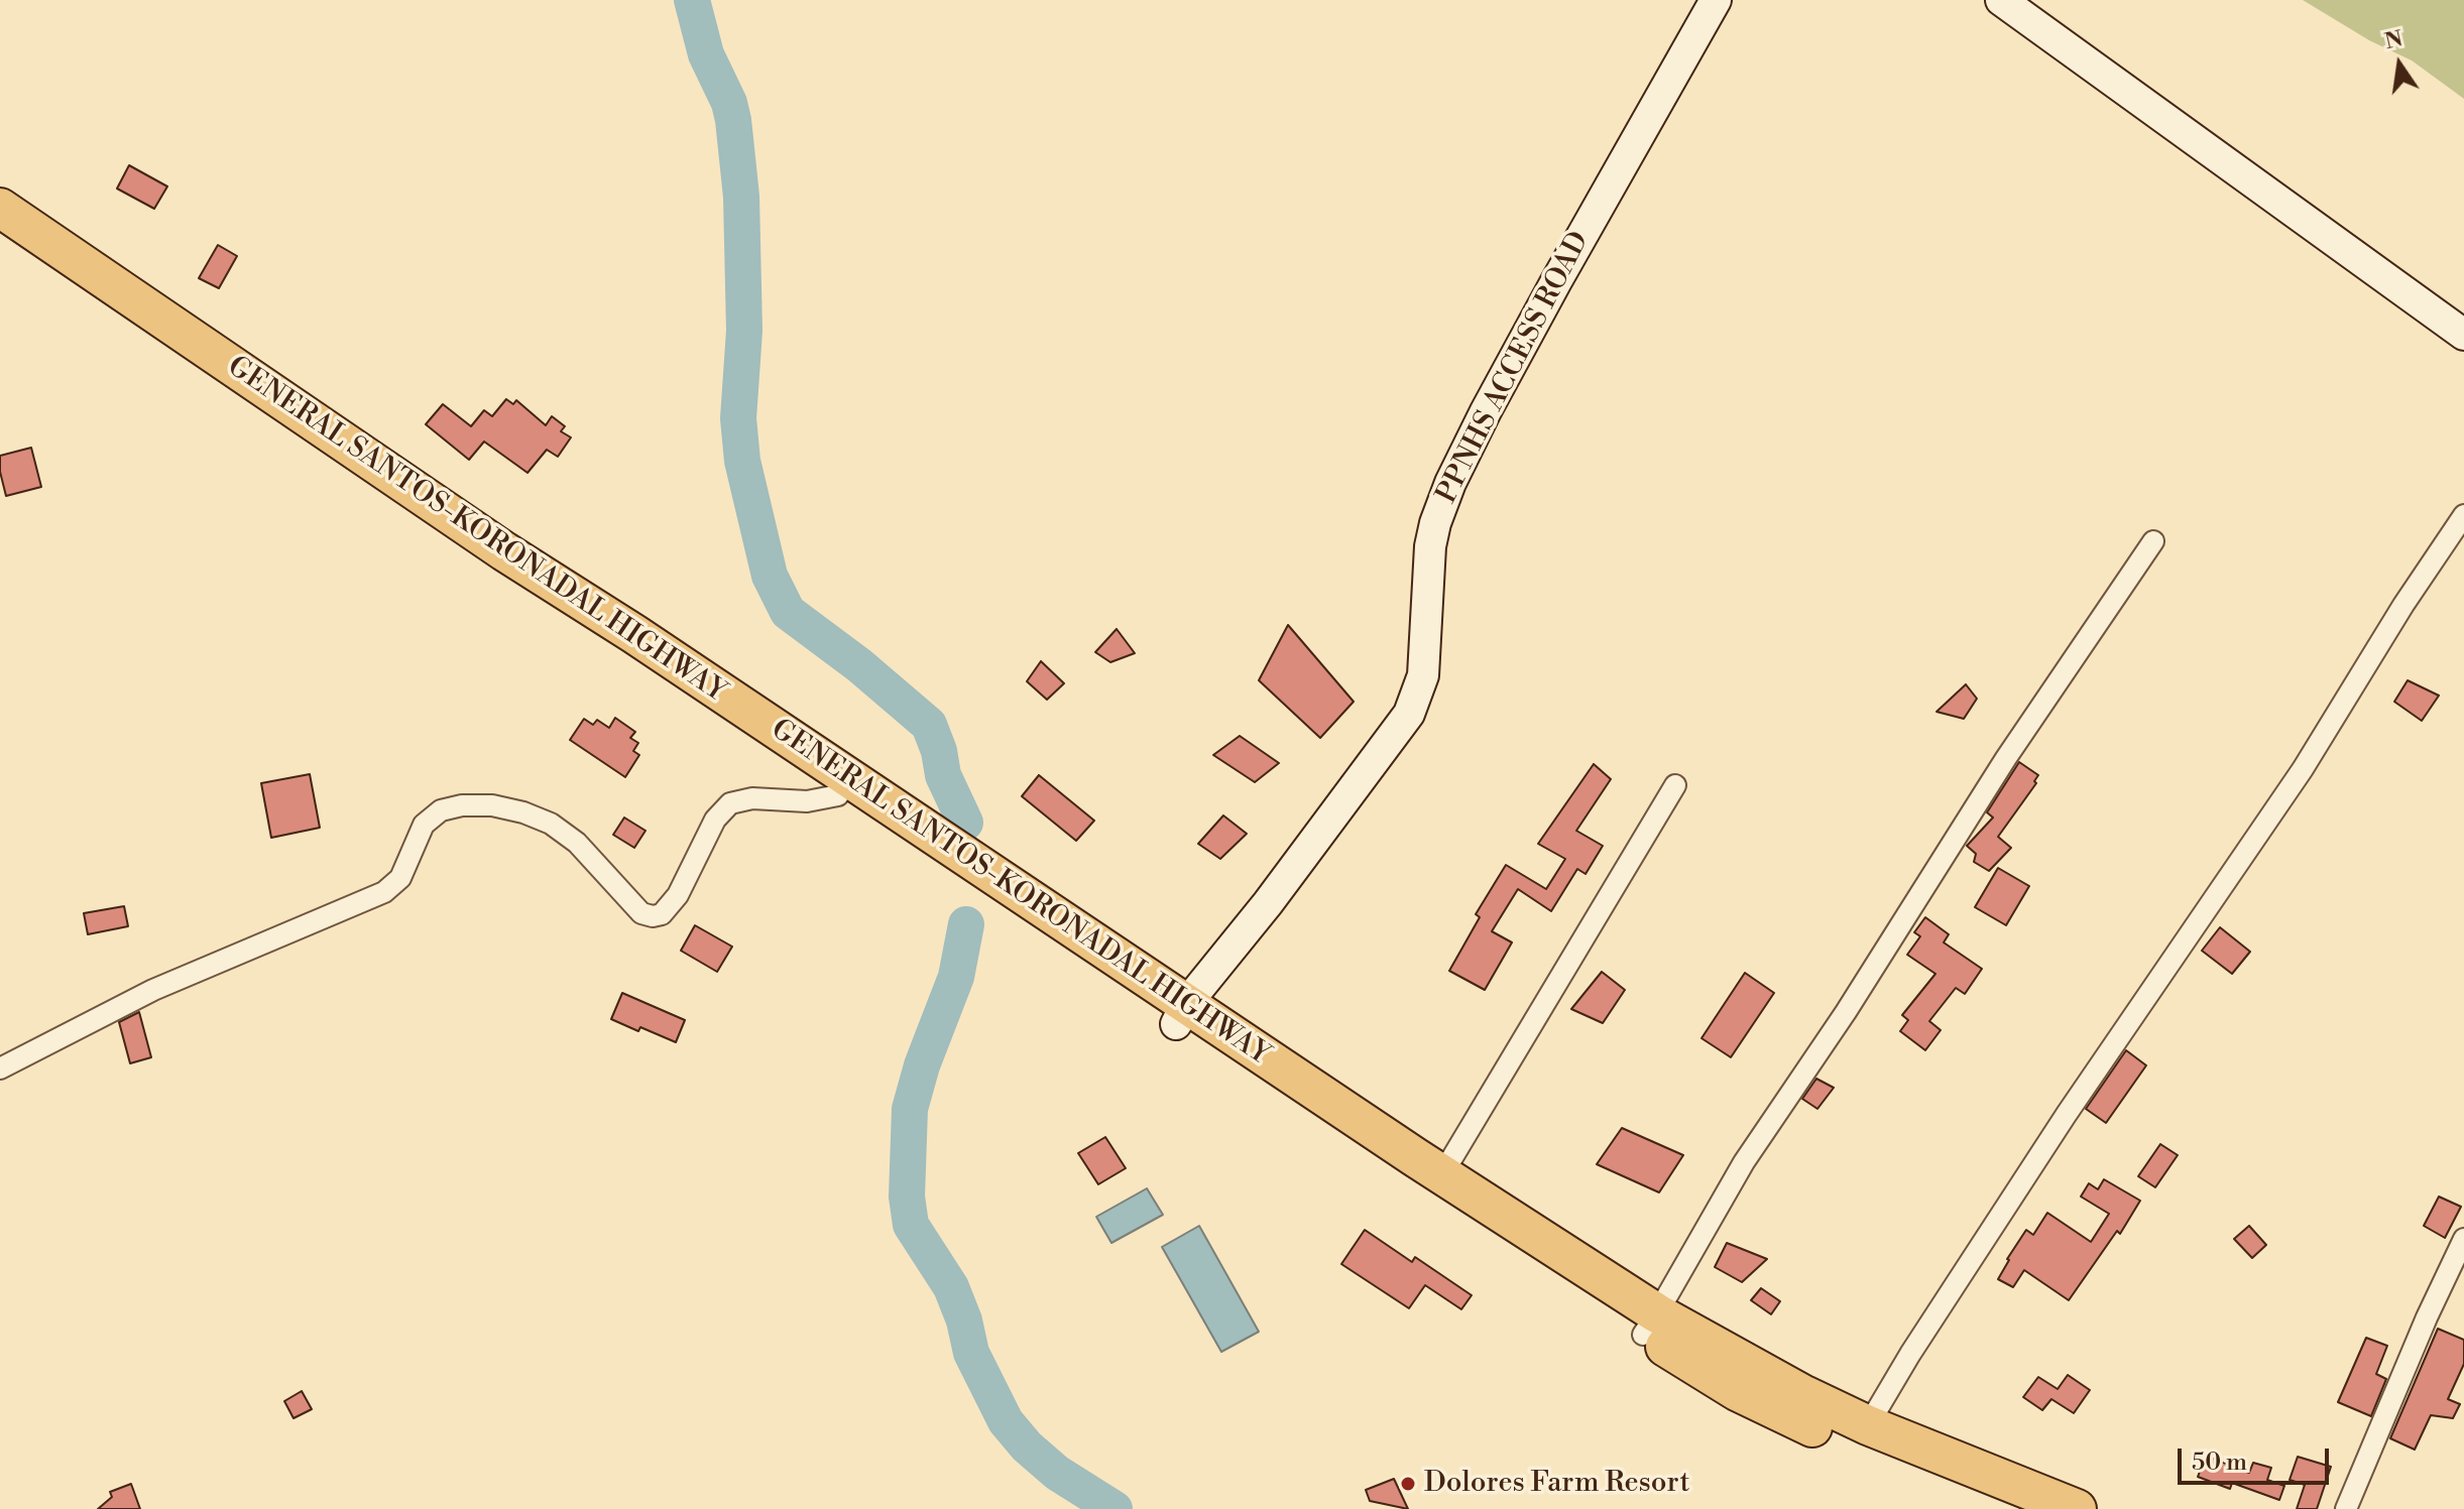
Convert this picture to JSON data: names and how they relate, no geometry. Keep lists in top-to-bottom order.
{
  "streets": {
    "highway": ["GENERAL SANTOS-KORONADAL HIGHWAY"],
    "street": ["PPNHS ACCESS ROAD"]
  },
  "crossings": [
    ["PPNHS ACCESS ROAD", "GENERAL SANTOS-KORONADAL HIGHWAY"]
  ],
  "places": ["Dolores Farm Resort"],
  "scale_bar": "50 m",
  "north": "top"
}
